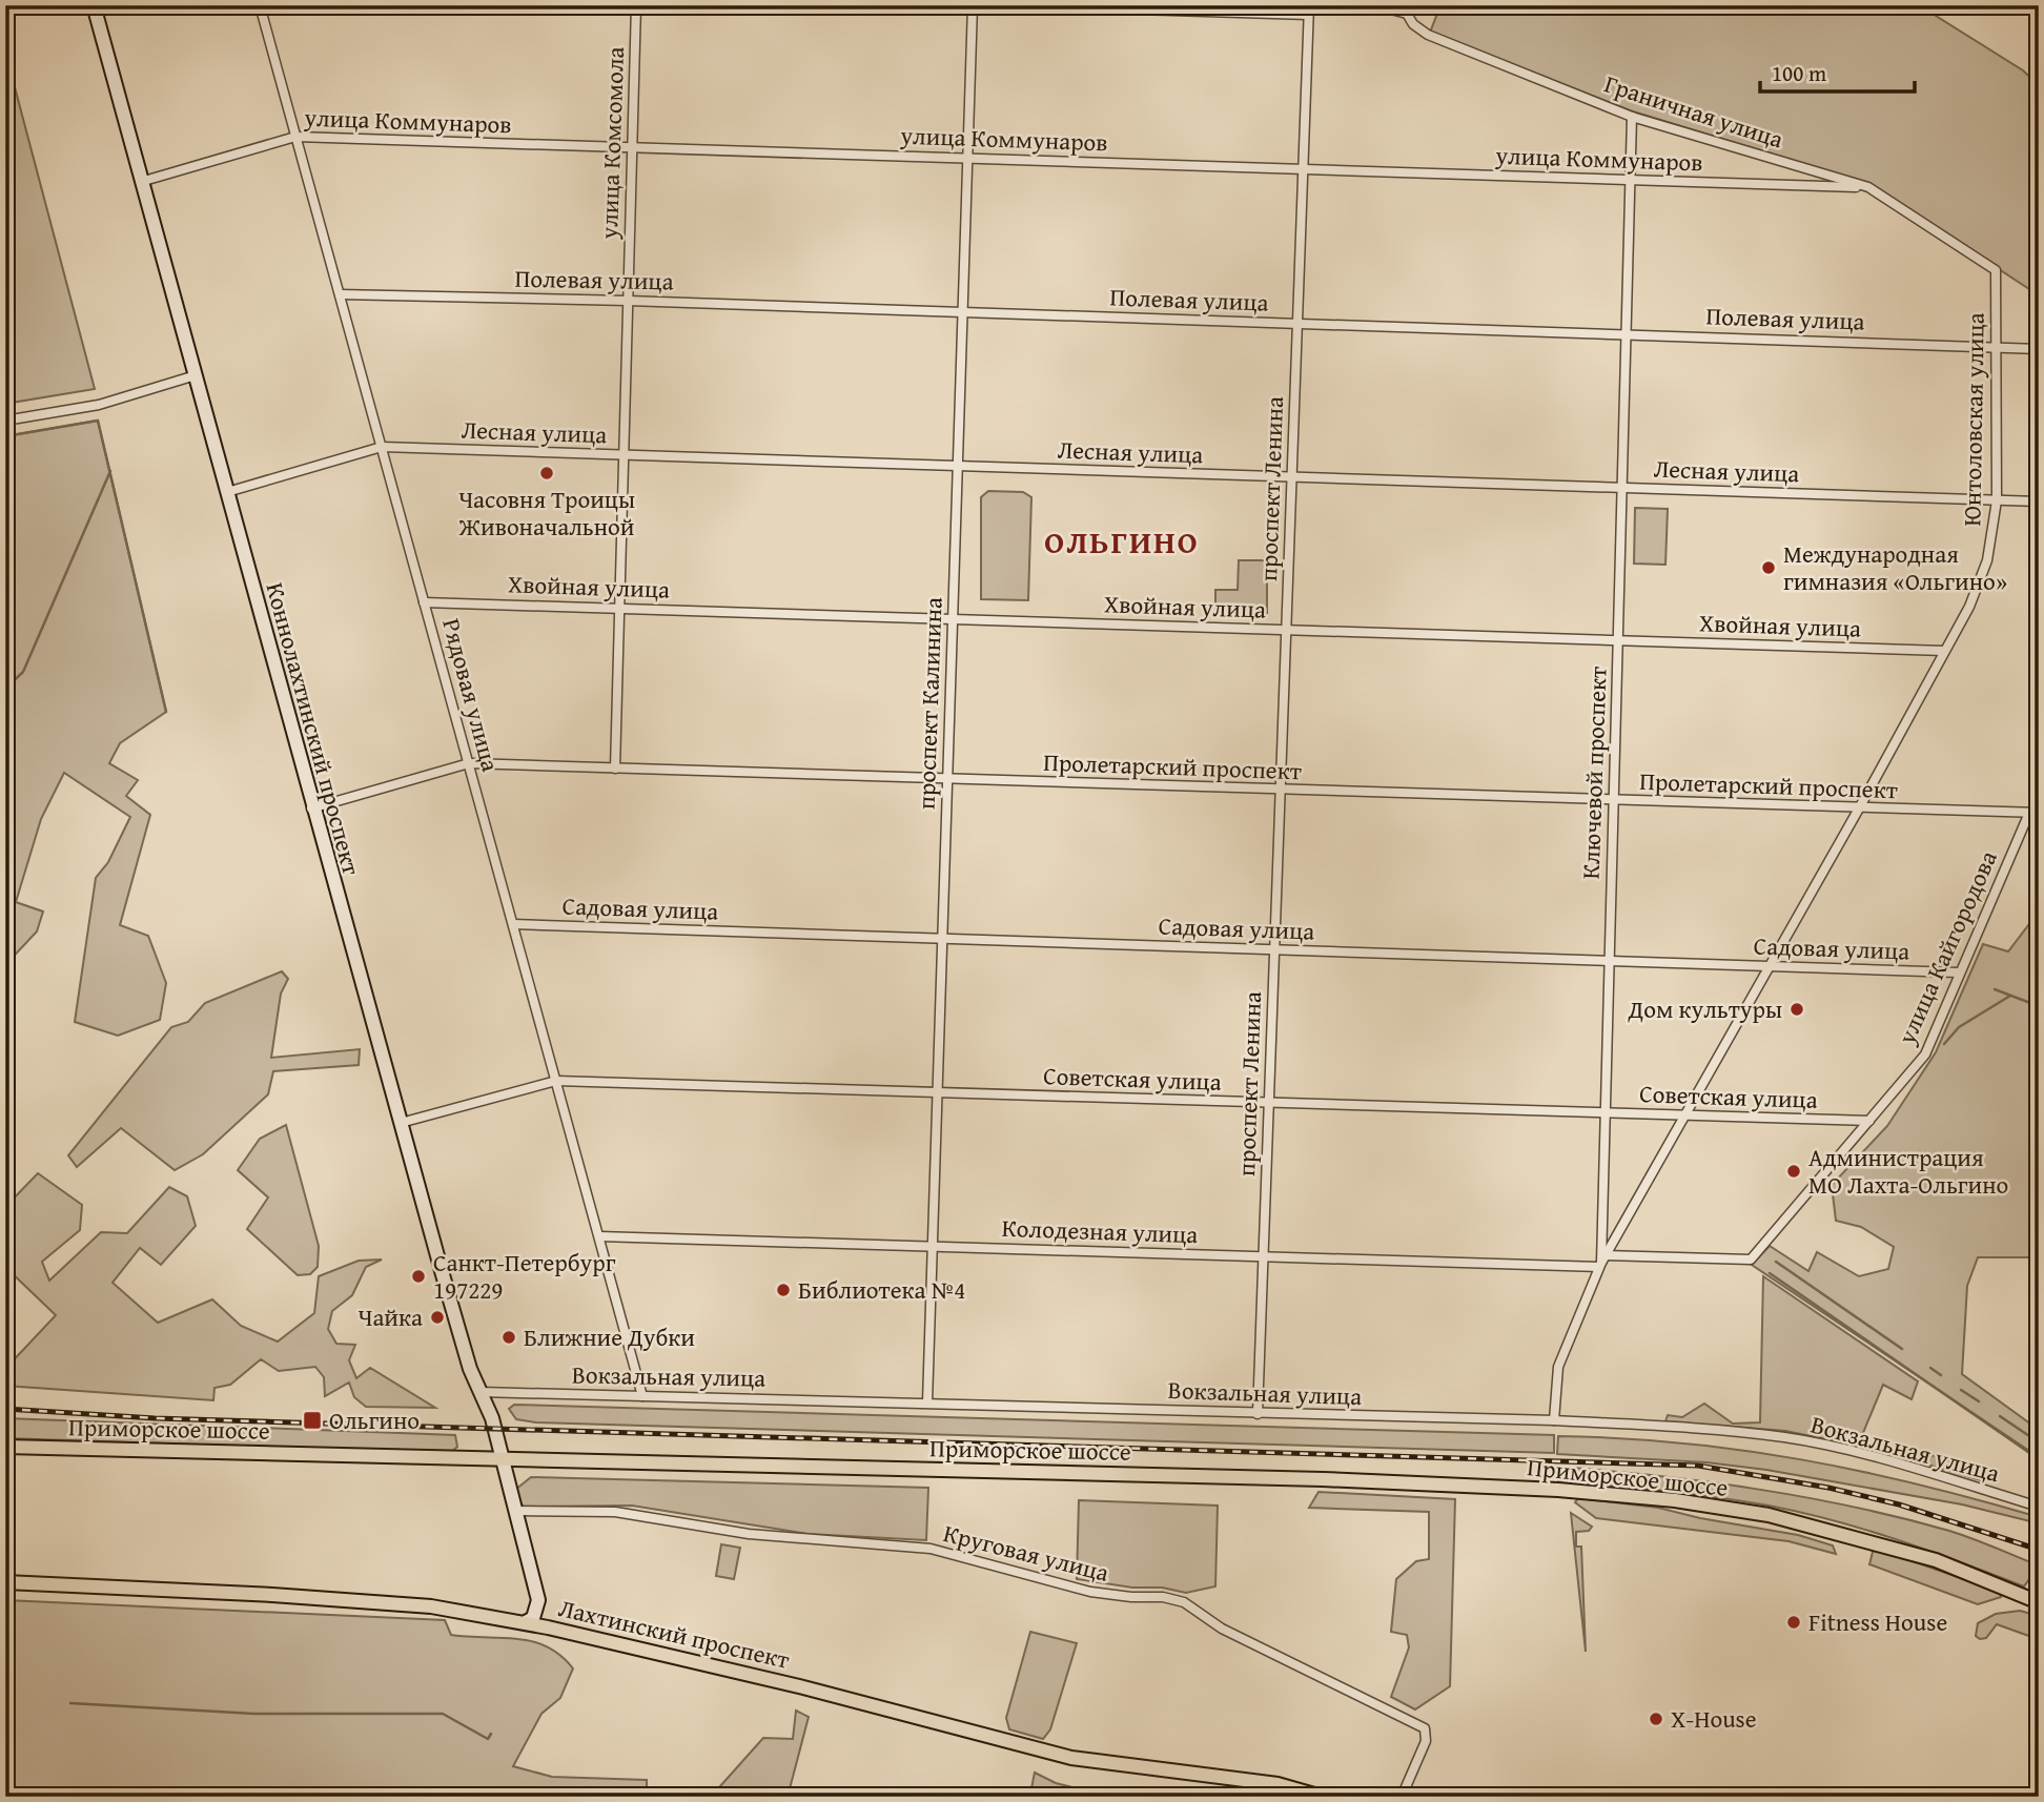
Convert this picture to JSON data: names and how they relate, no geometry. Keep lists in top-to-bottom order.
{
  "streets": {
    "main road": ["Коннолахтинский проспект", "Приморское шоссе", "Лахтинский проспект"],
    "street": [
      "Граничная улица",
      "улица Коммунаров",
      "улица Комсомола",
      "Полевая улица",
      "Юнтоловская улица",
      "Лесная улица",
      "проспект Ленина",
      "Хвойная улица",
      "Рядовая улица",
      "проспект Калинина",
      "Пролетарский проспект",
      "Ключевой проспект",
      "Садовая улица",
      "улица Кайгородова",
      "Советская улица",
      "Колодезная улица",
      "Вокзальная улица",
      "Круговая улица"
    ]
  },
  "crossings": [
    ["Граничная улица", "улица Коммунаров"],
    ["Граничная улица", "Юнтоловская улица"],
    ["Граничная улица", "Ключевой проспект"],
    ["улица Коммунаров", "улица Комсомола"],
    ["улица Коммунаров", "проспект Ленина"],
    ["улица Коммунаров", "Рядовая улица"],
    ["улица Коммунаров", "проспект Калинина"],
    ["улица Коммунаров", "Коннолахтинский проспект"],
    ["улица Коммунаров", "Ключевой проспект"],
    ["улица Комсомола", "Полевая улица"],
    ["улица Комсомола", "Лесная улица"],
    ["улица Комсомола", "Хвойная улица"],
    ["улица Комсомола", "Пролетарский проспект"],
    ["Полевая улица", "Юнтоловская улица"],
    ["Полевая улица", "проспект Ленина"],
    ["Полевая улица", "Рядовая улица"],
    ["Полевая улица", "проспект Калинина"],
    ["Полевая улица", "Ключевой проспект"],
    ["Юнтоловская улица", "Лесная улица"],
    ["Юнтоловская улица", "Хвойная улица"],
    ["Юнтоловская улица", "Пролетарский проспект"],
    ["Юнтоловская улица", "Ключевой проспект"],
    ["Юнтоловская улица", "Садовая улица"],
    ["Юнтоловская улица", "Советская улица"],
    ["Юнтоловская улица", "Колодезная улица"],
    ["Лесная улица", "проспект Ленина"],
    ["Лесная улица", "Рядовая улица"],
    ["Лесная улица", "проспект Калинина"],
    ["Лесная улица", "Коннолахтинский проспект"],
    ["Лесная улица", "Ключевой проспект"],
    ["проспект Ленина", "Хвойная улица"],
    ["проспект Ленина", "Пролетарский проспект"],
    ["проспект Ленина", "Садовая улица"],
    ["проспект Ленина", "Советская улица"],
    ["проспект Ленина", "Колодезная улица"],
    ["проспект Ленина", "Вокзальная улица"],
    ["Хвойная улица", "Рядовая улица"],
    ["Хвойная улица", "проспект Калинина"],
    ["Хвойная улица", "Ключевой проспект"],
    ["Рядовая улица", "Пролетарский проспект"],
    ["Рядовая улица", "Садовая улица"],
    ["Рядовая улица", "Советская улица"],
    ["Рядовая улица", "Колодезная улица"],
    ["Рядовая улица", "Вокзальная улица"],
    ["проспект Калинина", "Пролетарский проспект"],
    ["проспект Калинина", "Садовая улица"],
    ["проспект Калинина", "Советская улица"],
    ["проспект Калинина", "Колодезная улица"],
    ["проспект Калинина", "Вокзальная улица"],
    ["Коннолахтинский проспект", "Пролетарский проспект"],
    ["Коннолахтинский проспект", "Советская улица"],
    ["Коннолахтинский проспект", "Вокзальная улица"],
    ["Коннолахтинский проспект", "Приморское шоссе"],
    ["Коннолахтинский проспект", "Круговая улица"],
    ["Коннолахтинский проспект", "Лахтинский проспект"],
    ["Пролетарский проспект", "Ключевой проспект"],
    ["Пролетарский проспект", "улица Кайгородова"],
    ["Ключевой проспект", "Садовая улица"],
    ["Ключевой проспект", "Советская улица"],
    ["Ключевой проспект", "Колодезная улица"],
    ["Ключевой проспект", "Вокзальная улица"],
    ["Садовая улица", "улица Кайгородова"],
    ["улица Кайгородова", "Советская улица"],
    ["улица Кайгородова", "Колодезная улица"]
  ],
  "districts": ["ОЛЬГИНО"],
  "places": {
    "other": [
      "Часовня Троицы Живоначальной",
      "Международная гимназия «Ольгино»",
      "Дом культуры",
      "Администрация МО Лахта-Ольгино",
      "Санкт-Петербург 197229",
      "Библиотека №4",
      "Чайка",
      "Ближние Дубки",
      "Fitness House",
      "X-House"
    ],
    "transit": ["Ольгино"]
  },
  "scale_bar": "100 m"
}
